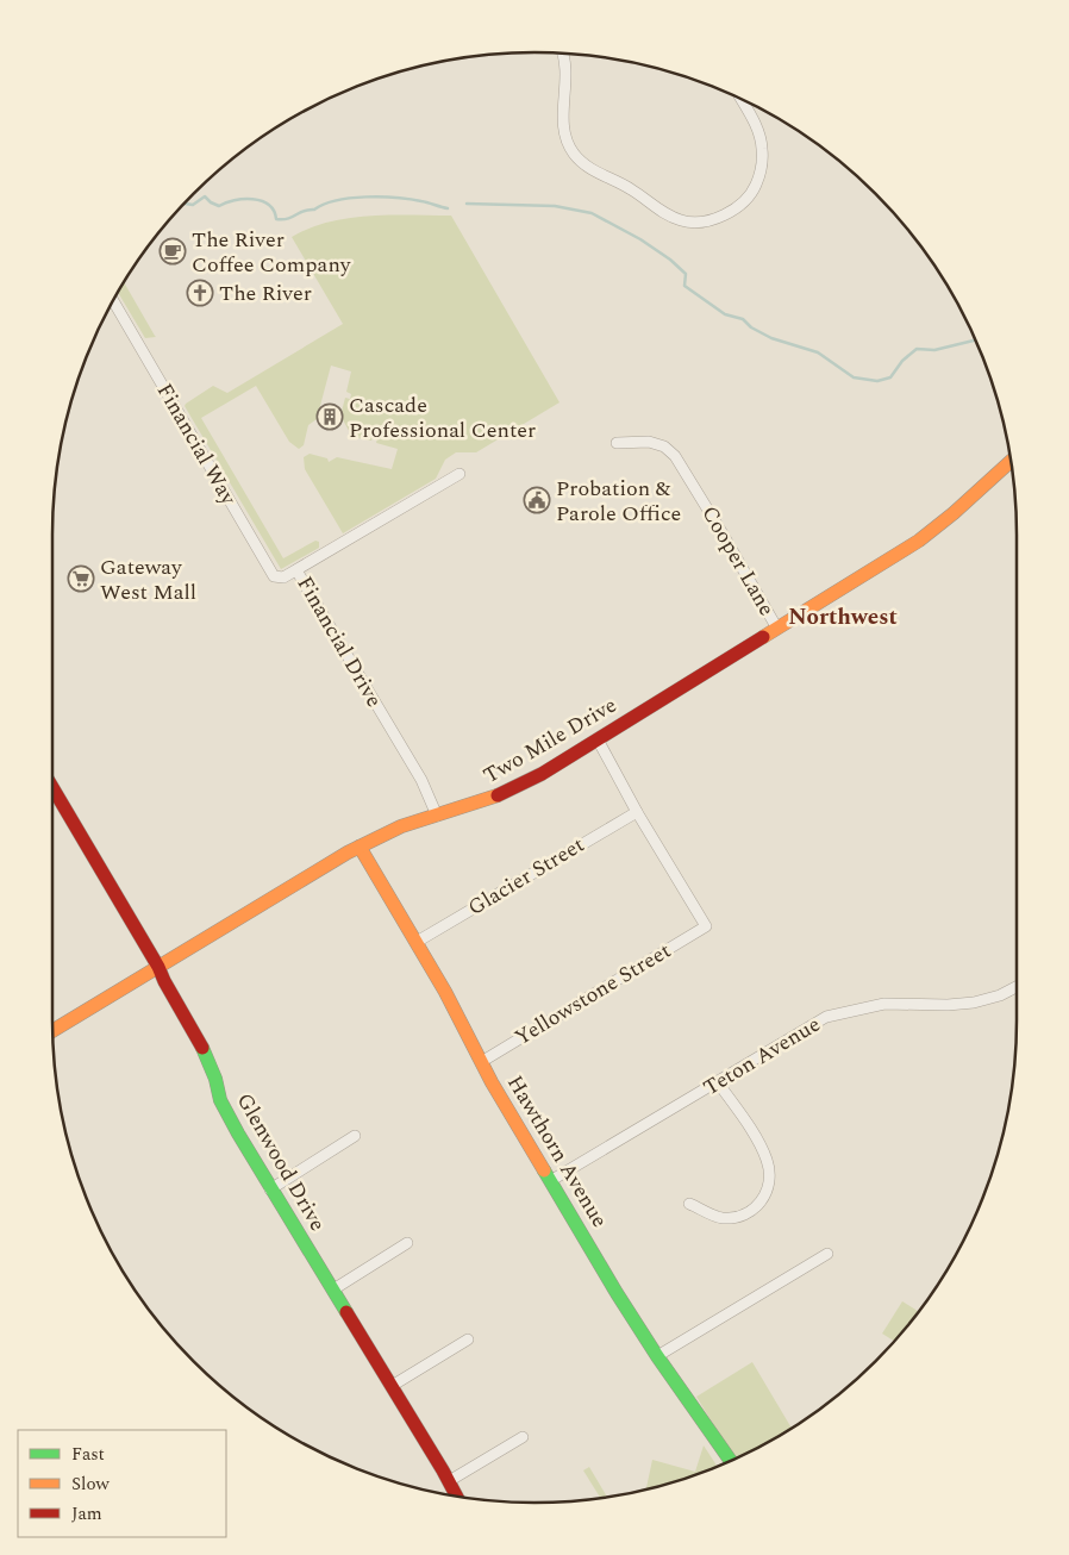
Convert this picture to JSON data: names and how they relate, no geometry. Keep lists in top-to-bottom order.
{
  "streets": {
    "street": [
      "Financial Way",
      "Cooper Lane",
      "Financial Drive",
      "Two Mile Drive",
      "Glacier Street",
      "Yellowstone Street",
      "Teton Avenue",
      "Hawthorn Avenue",
      "Glenwood Drive"
    ]
  },
  "crossings": [
    ["Financial Way", "Financial Drive"],
    ["Cooper Lane", "Two Mile Drive"],
    ["Financial Drive", "Two Mile Drive"],
    ["Two Mile Drive", "Hawthorn Avenue"],
    ["Two Mile Drive", "Glenwood Drive"],
    ["Glacier Street", "Yellowstone Street"],
    ["Glacier Street", "Hawthorn Avenue"],
    ["Yellowstone Street", "Hawthorn Avenue"],
    ["Teton Avenue", "Hawthorn Avenue"]
  ],
  "districts": ["Northwest"],
  "places": {
    "cafe": ["The River Coffee Company"],
    "church": ["The River"],
    "building": ["Cascade Professional Center"],
    "public building": ["Probation & Parole Office"],
    "supermarket": ["Gateway West Mall"]
  },
  "legend": ["Fast", "Slow", "Jam"]
}
